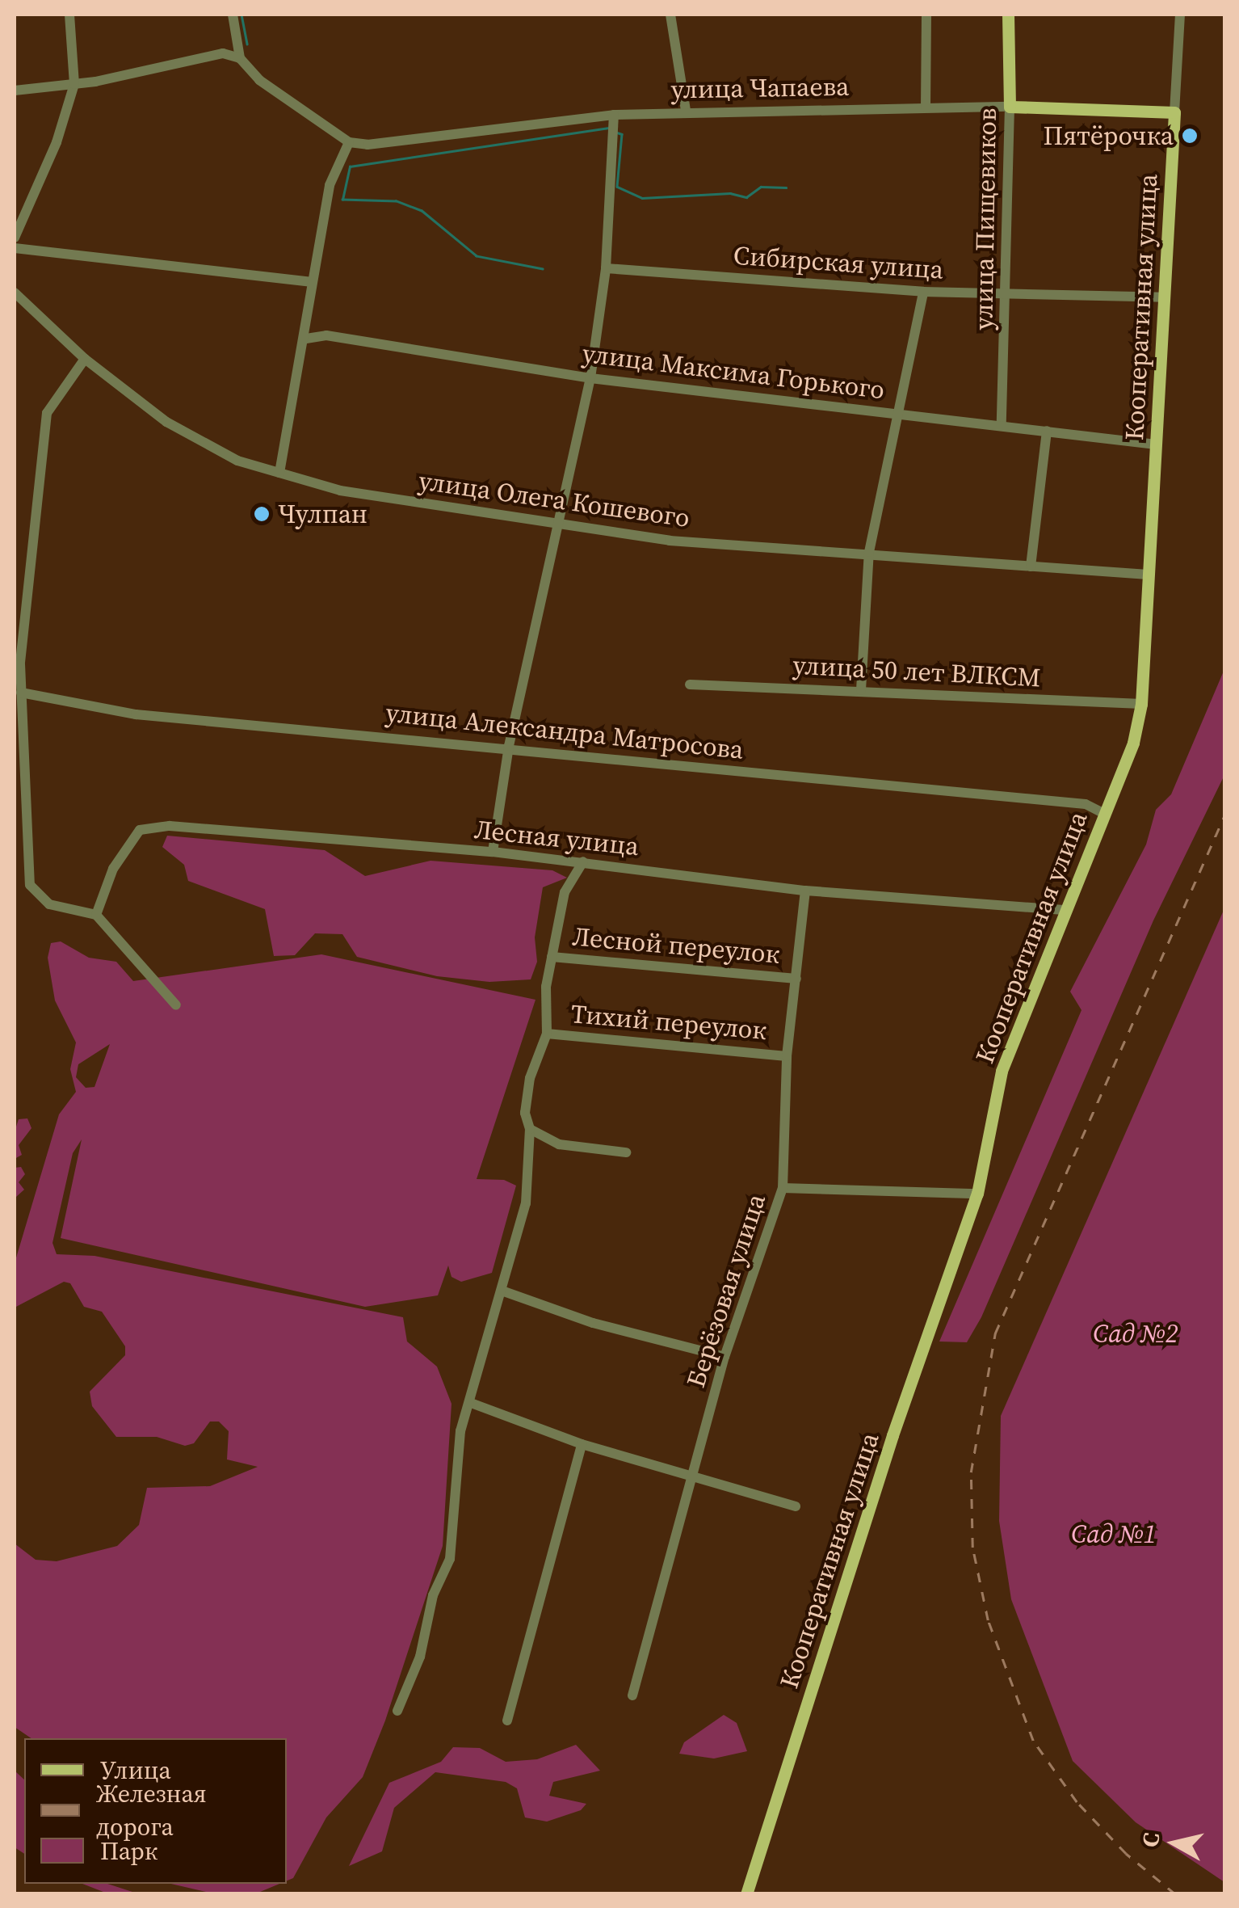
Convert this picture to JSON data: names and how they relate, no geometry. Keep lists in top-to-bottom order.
{
  "streets": {
    "main road": ["улица Чапаева", "улица Пищевиков", "Кооперативная улица"],
    "street": [
      "Сибирская улица",
      "улица Максима Горького",
      "улица Олега Кошевого",
      "улица 50 лет ВЛКСМ",
      "улица Александра Матросова",
      "Лесная улица",
      "Лесной переулок",
      "Тихий переулок",
      "Берёзовая улица"
    ]
  },
  "crossings": [
    ["улица Чапаева", "улица Пищевиков"],
    ["улица Чапаева", "Кооперативная улица"],
    ["улица Пищевиков", "Сибирская улица"],
    ["улица Пищевиков", "улица Максима Горького"],
    ["Сибирская улица", "Кооперативная улица"],
    ["Кооперативная улица", "улица Максима Горького"],
    ["Кооперативная улица", "улица Олега Кошевого"],
    ["Кооперативная улица", "улица 50 лет ВЛКСМ"],
    ["Кооперативная улица", "улица Александра Матросова"],
    ["Кооперативная улица", "Лесная улица"],
    ["Лесная улица", "Берёзовая улица"],
    ["Лесной переулок", "Берёзовая улица"],
    ["Тихий переулок", "Берёзовая улица"]
  ],
  "parks": ["Сад №2", "Сад №1"],
  "places": ["Пятёрочка", "Чулпан"],
  "legend": ["Улица", "Железная дорога", "Парк"],
  "north": "left"
}
